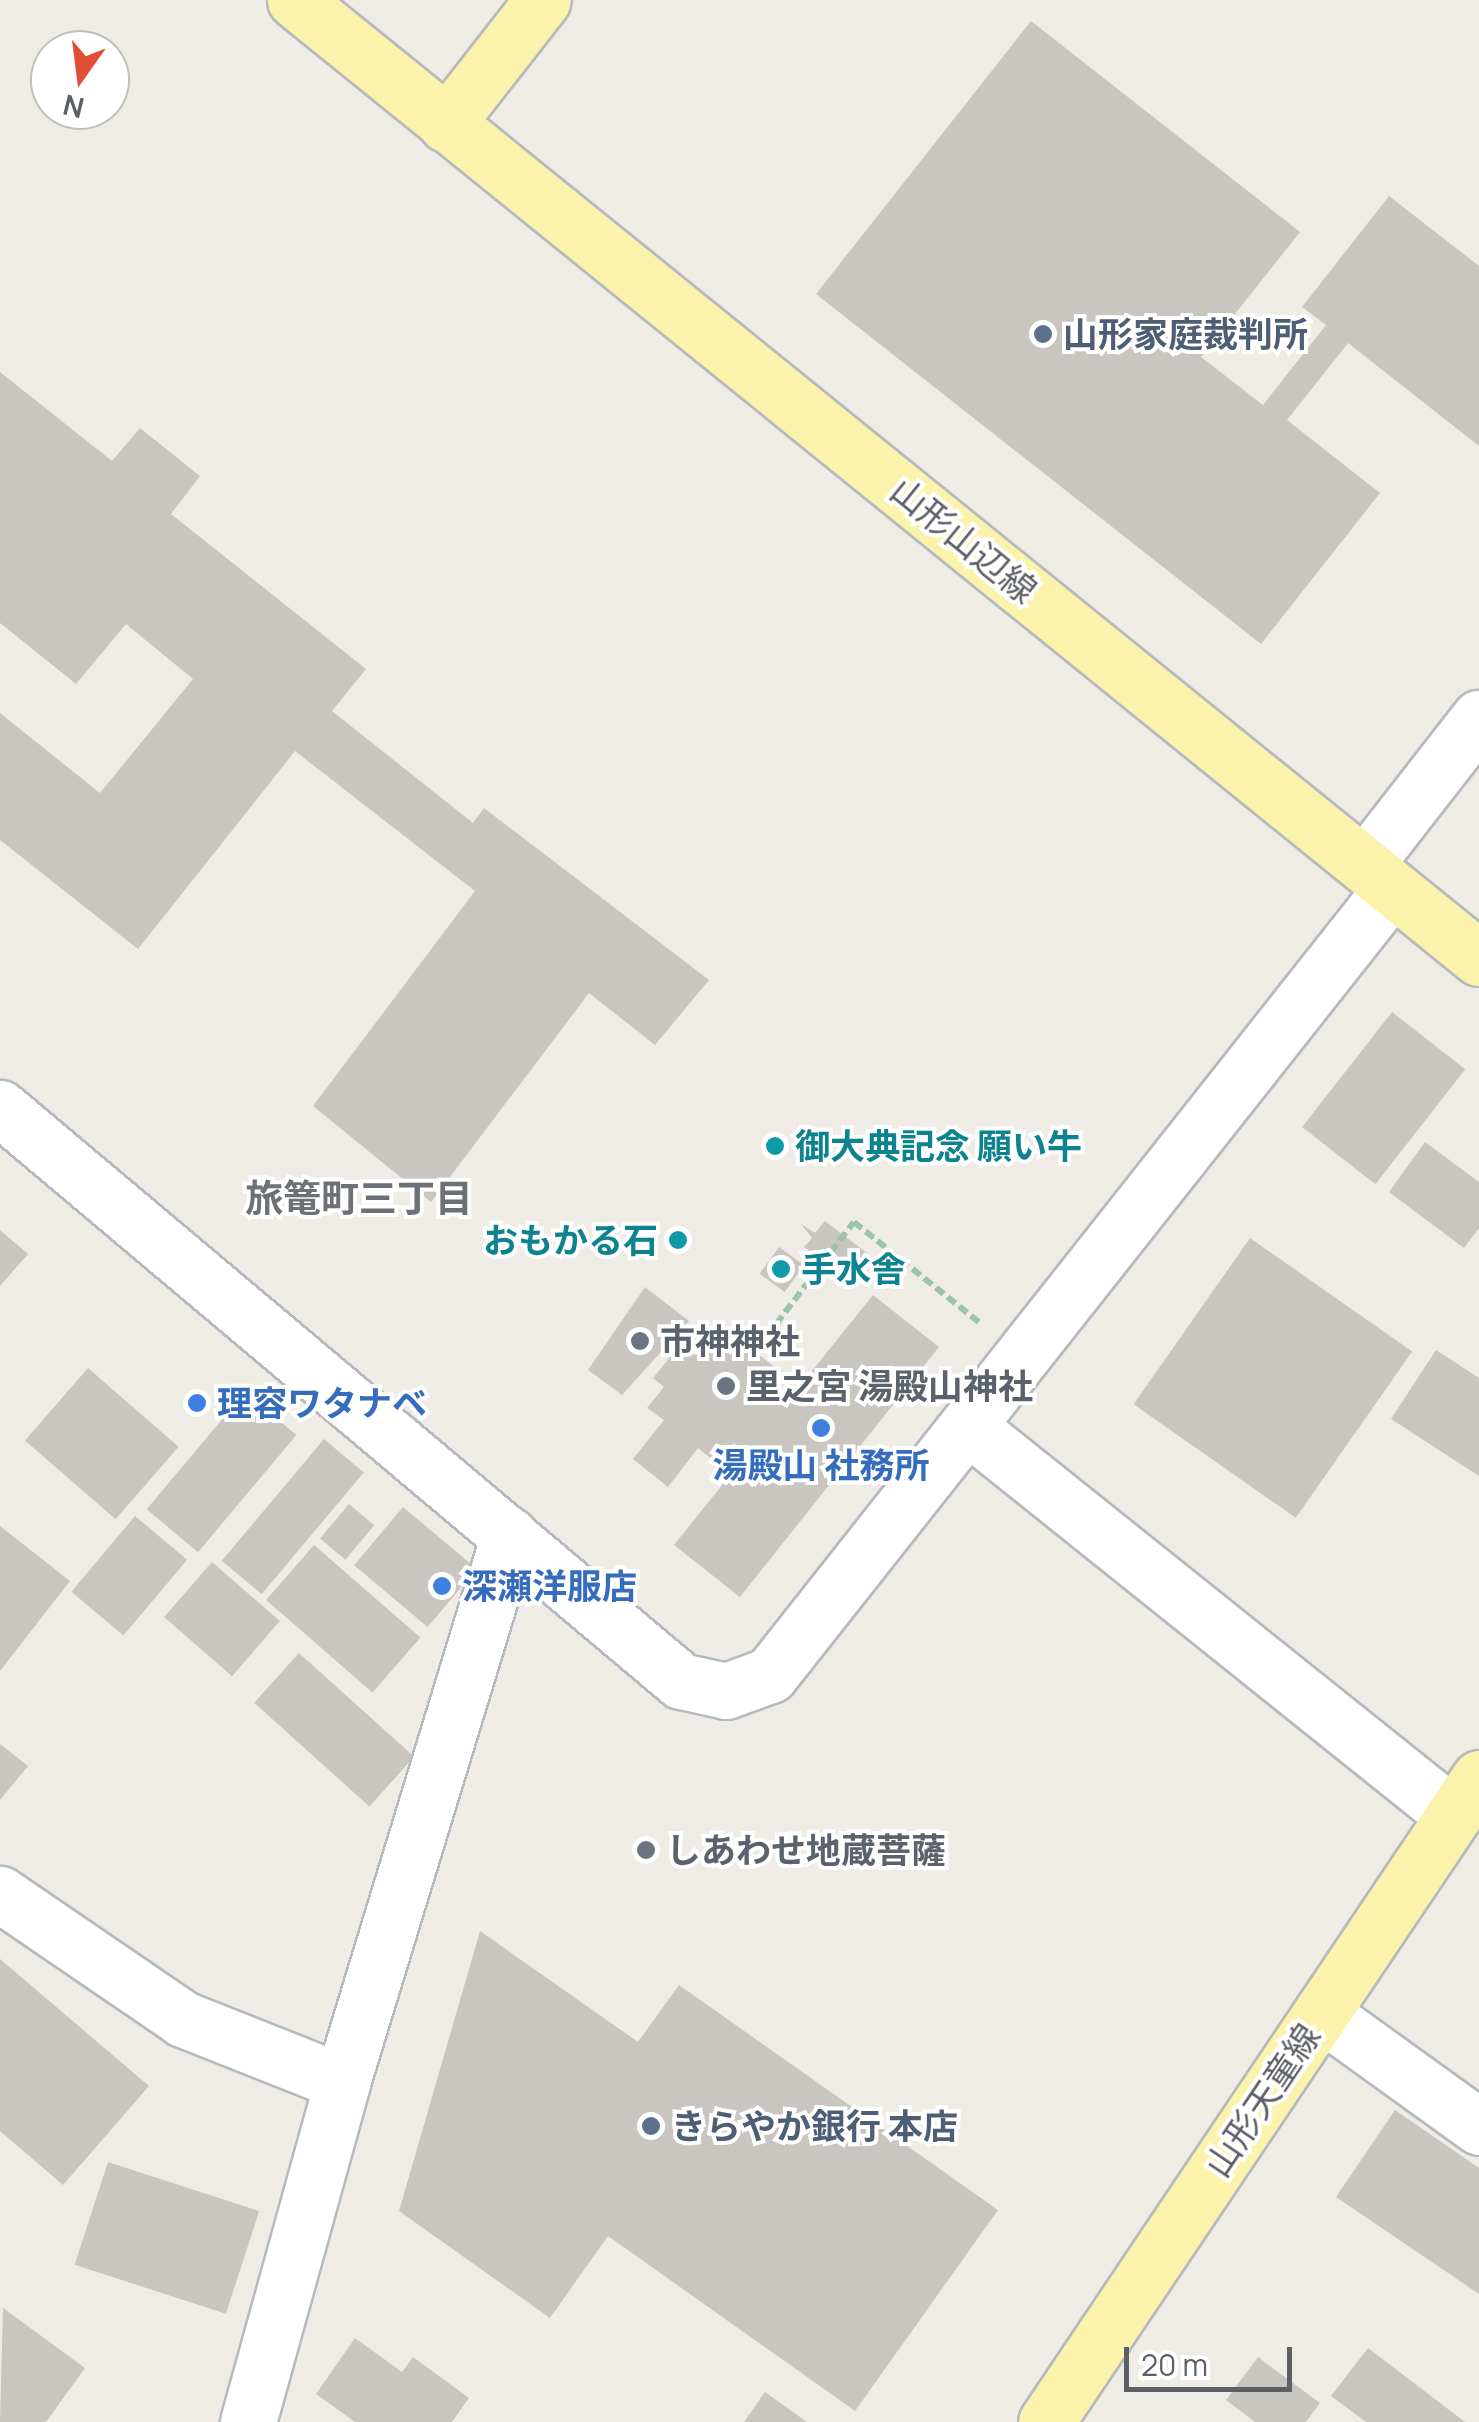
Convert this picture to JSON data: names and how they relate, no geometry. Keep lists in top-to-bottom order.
{
  "streets": {
    "main road": ["山形山辺線", "山形天童線"]
  },
  "districts": ["旅篭町三丁目"],
  "places": [
    "山形家庭裁判所",
    "御大典記念 願い牛",
    "おもかる石",
    "手水舎",
    "市神神社",
    "里之宮 湯殿山神社",
    "理容ワタナベ",
    "湯殿山 社務所",
    "深瀬洋服店",
    "しあわせ地蔵菩薩",
    "きらやか銀行 本店"
  ],
  "scale_bar": "20 m",
  "north": "bottom"
}
